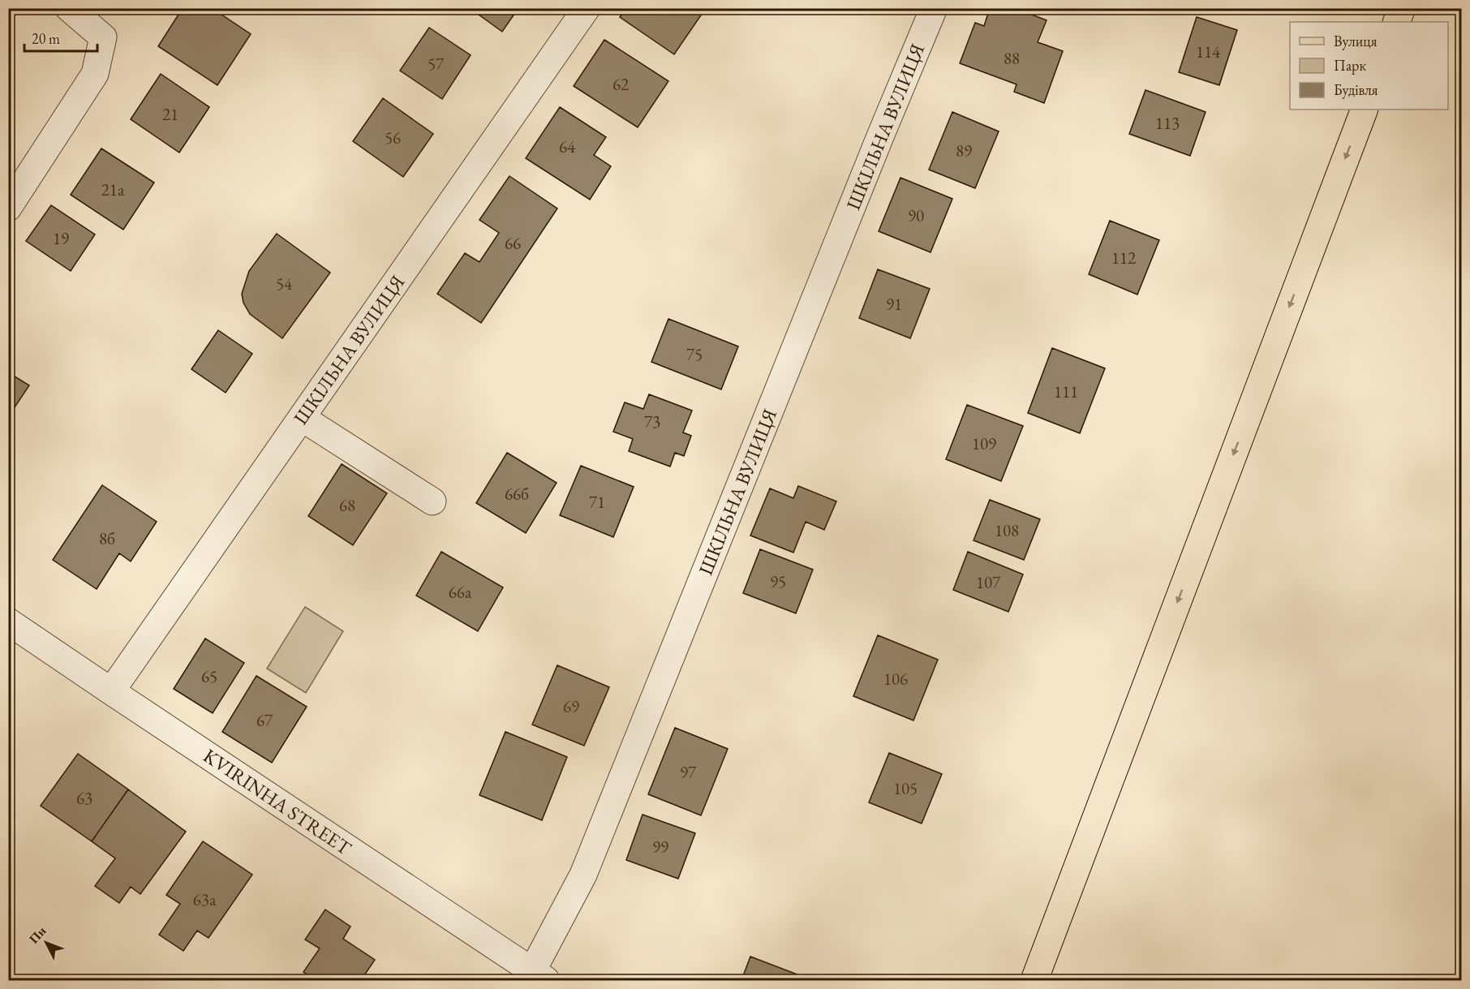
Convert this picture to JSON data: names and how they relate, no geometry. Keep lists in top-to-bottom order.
{
  "streets": {
    "street": ["ШКІЛЬНА ВУЛИЦЯ", "KVIRINHA STREET"]
  },
  "crossings": [
    ["ШКІЛЬНА ВУЛИЦЯ", "KVIRINHA STREET"]
  ],
  "house_numbers": [
    "114",
    "88",
    "57",
    "62",
    "21",
    "113",
    "56",
    "64",
    "89",
    "21а",
    "90",
    "19",
    "66",
    "112",
    "54",
    "91",
    "75",
    "111",
    "73",
    "109",
    "66б",
    "71",
    "68",
    "108",
    "8б",
    "95",
    "107",
    "66а",
    "65",
    "106",
    "69",
    "67",
    "97",
    "105",
    "63",
    "99",
    "63а"
  ],
  "legend": ["Вулиця", "Парк", "Будівля"],
  "scale_bar": "20 m",
  "north": "top left"
}
